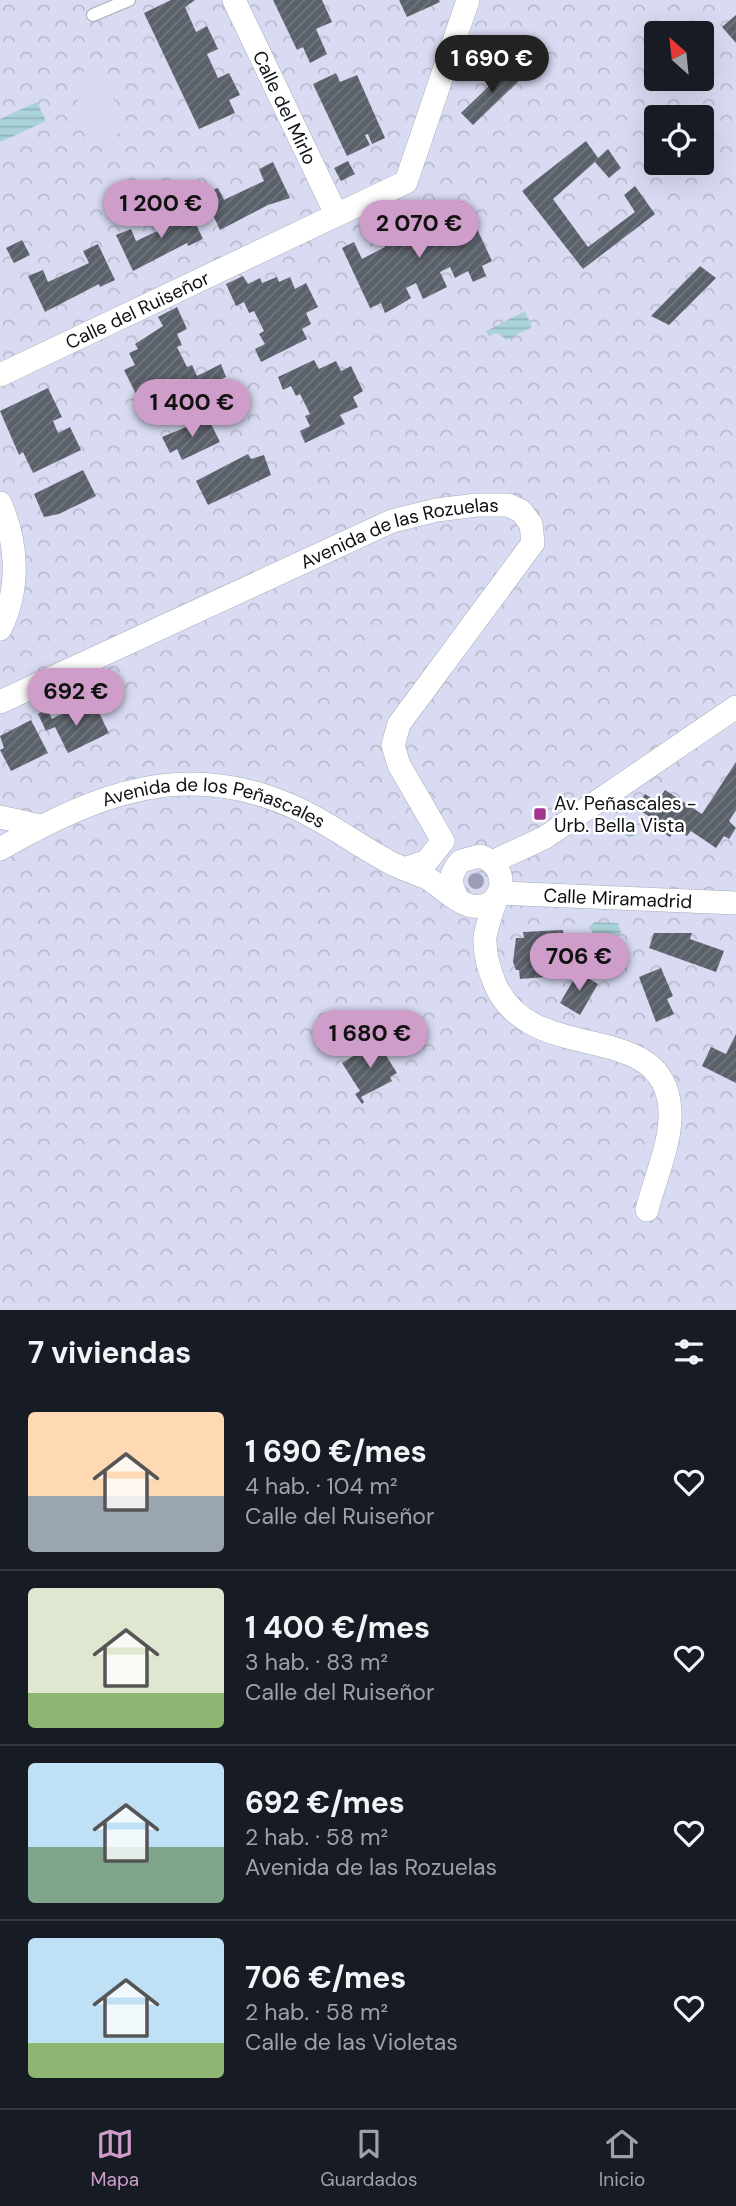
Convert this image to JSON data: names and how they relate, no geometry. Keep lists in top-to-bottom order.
{
  "streets": {
    "street": [
      "Calle del Mirlo",
      "Calle del Ruiseñor",
      "Avenida de las Rozuelas",
      "Avenida de los Peñascales",
      "Calle Miramadrid"
    ]
  },
  "crossings": [
    ["Calle del Mirlo", "Calle del Ruiseñor"],
    ["Avenida de las Rozuelas", "Avenida de los Peñascales"],
    ["Avenida de las Rozuelas", "Calle Miramadrid"],
    ["Avenida de los Peñascales", "Calle Miramadrid"]
  ],
  "places": {
    "transit": ["Av. Peñascales - Urb. Bella Vista"]
  },
  "north": "top left",
  "page": {
    "price": [
      "1 690 €",
      "1 200 €",
      "2 070 €",
      "1 400 €",
      "692 €",
      "706 €",
      "1 680 €"
    ],
    "heading": "7 viviendas",
    "list": [
      {
        "name": "1 690 €/mes",
        "note": "4 hab. · 104 m² · Calle del Ruiseñor"
      },
      {
        "name": "1 400 €/mes",
        "note": "3 hab. · 83 m² · Calle del Ruiseñor"
      },
      {
        "name": "692 €/mes",
        "note": "2 hab. · 58 m² · Avenida de las Rozuelas"
      },
      {
        "name": "706 €/mes",
        "note": "2 hab. · 58 m² · Calle de las Violetas"
      }
    ],
    "tabs": ["Mapa", "Guardados", "Inicio"]
  }
}
